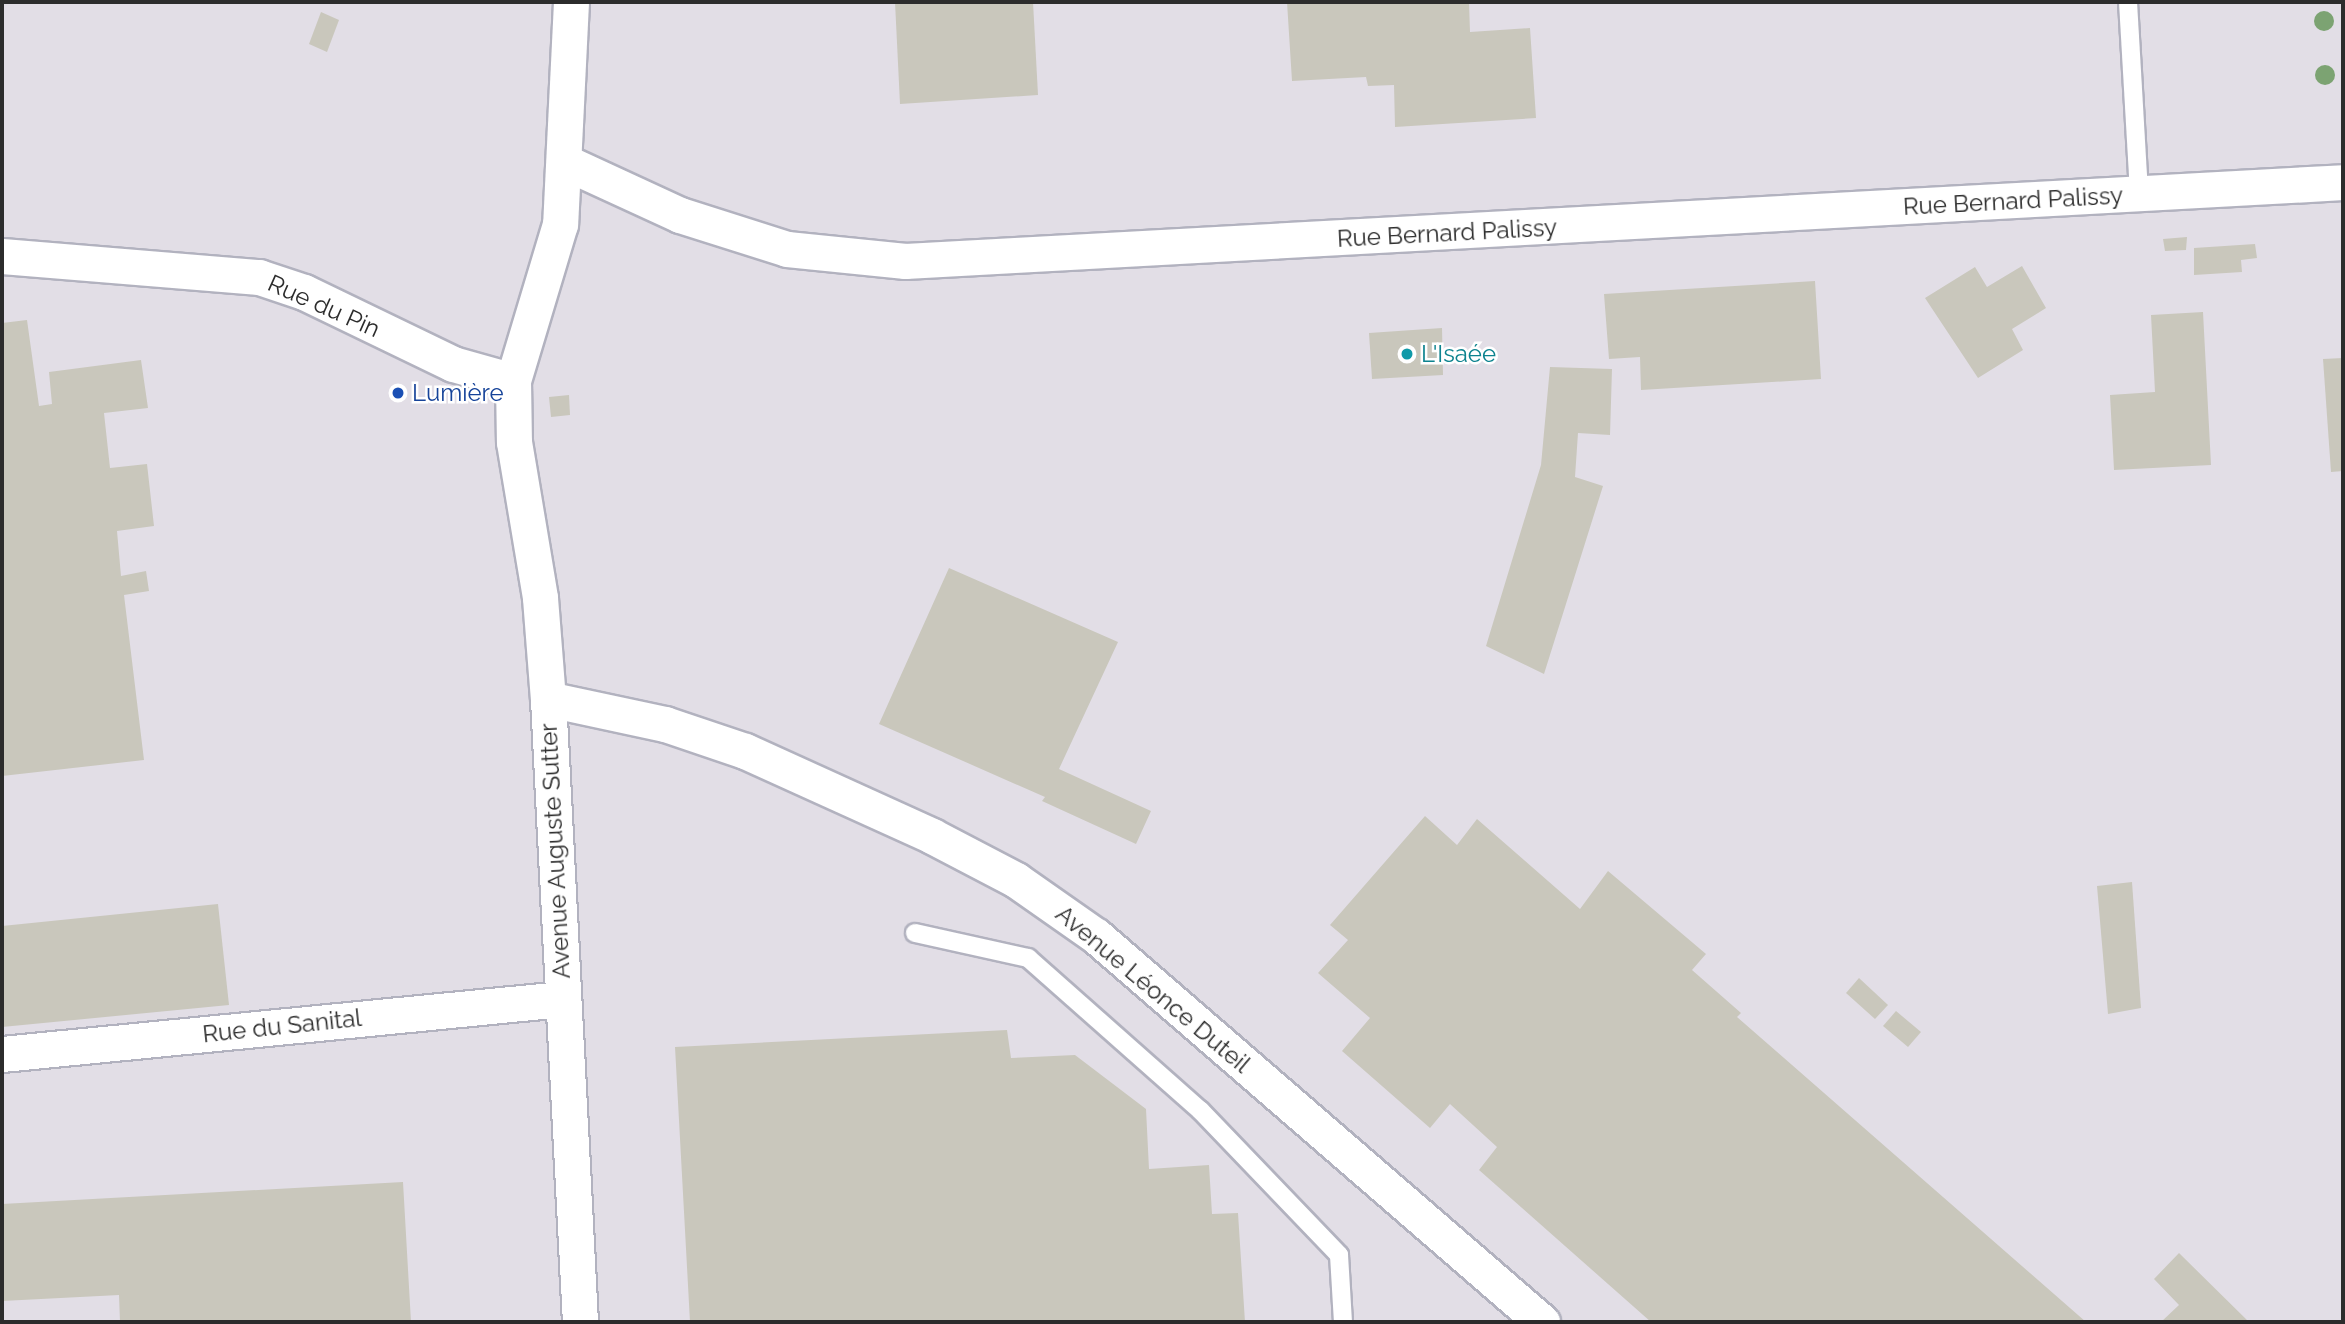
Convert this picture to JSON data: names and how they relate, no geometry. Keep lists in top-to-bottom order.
{
  "streets": {
    "street": [
      "Rue Bernard Palissy",
      "Rue du Pin",
      "Avenue Auguste Sutter",
      "Avenue Léonce Duteil",
      "Rue du Sanital"
    ]
  },
  "crossings": [
    ["Rue Bernard Palissy", "Avenue Auguste Sutter"],
    ["Rue du Pin", "Avenue Auguste Sutter"],
    ["Avenue Auguste Sutter", "Avenue Léonce Duteil"],
    ["Avenue Auguste Sutter", "Rue du Sanital"]
  ],
  "places": ["L'Isaée", "Lumière"]
}
